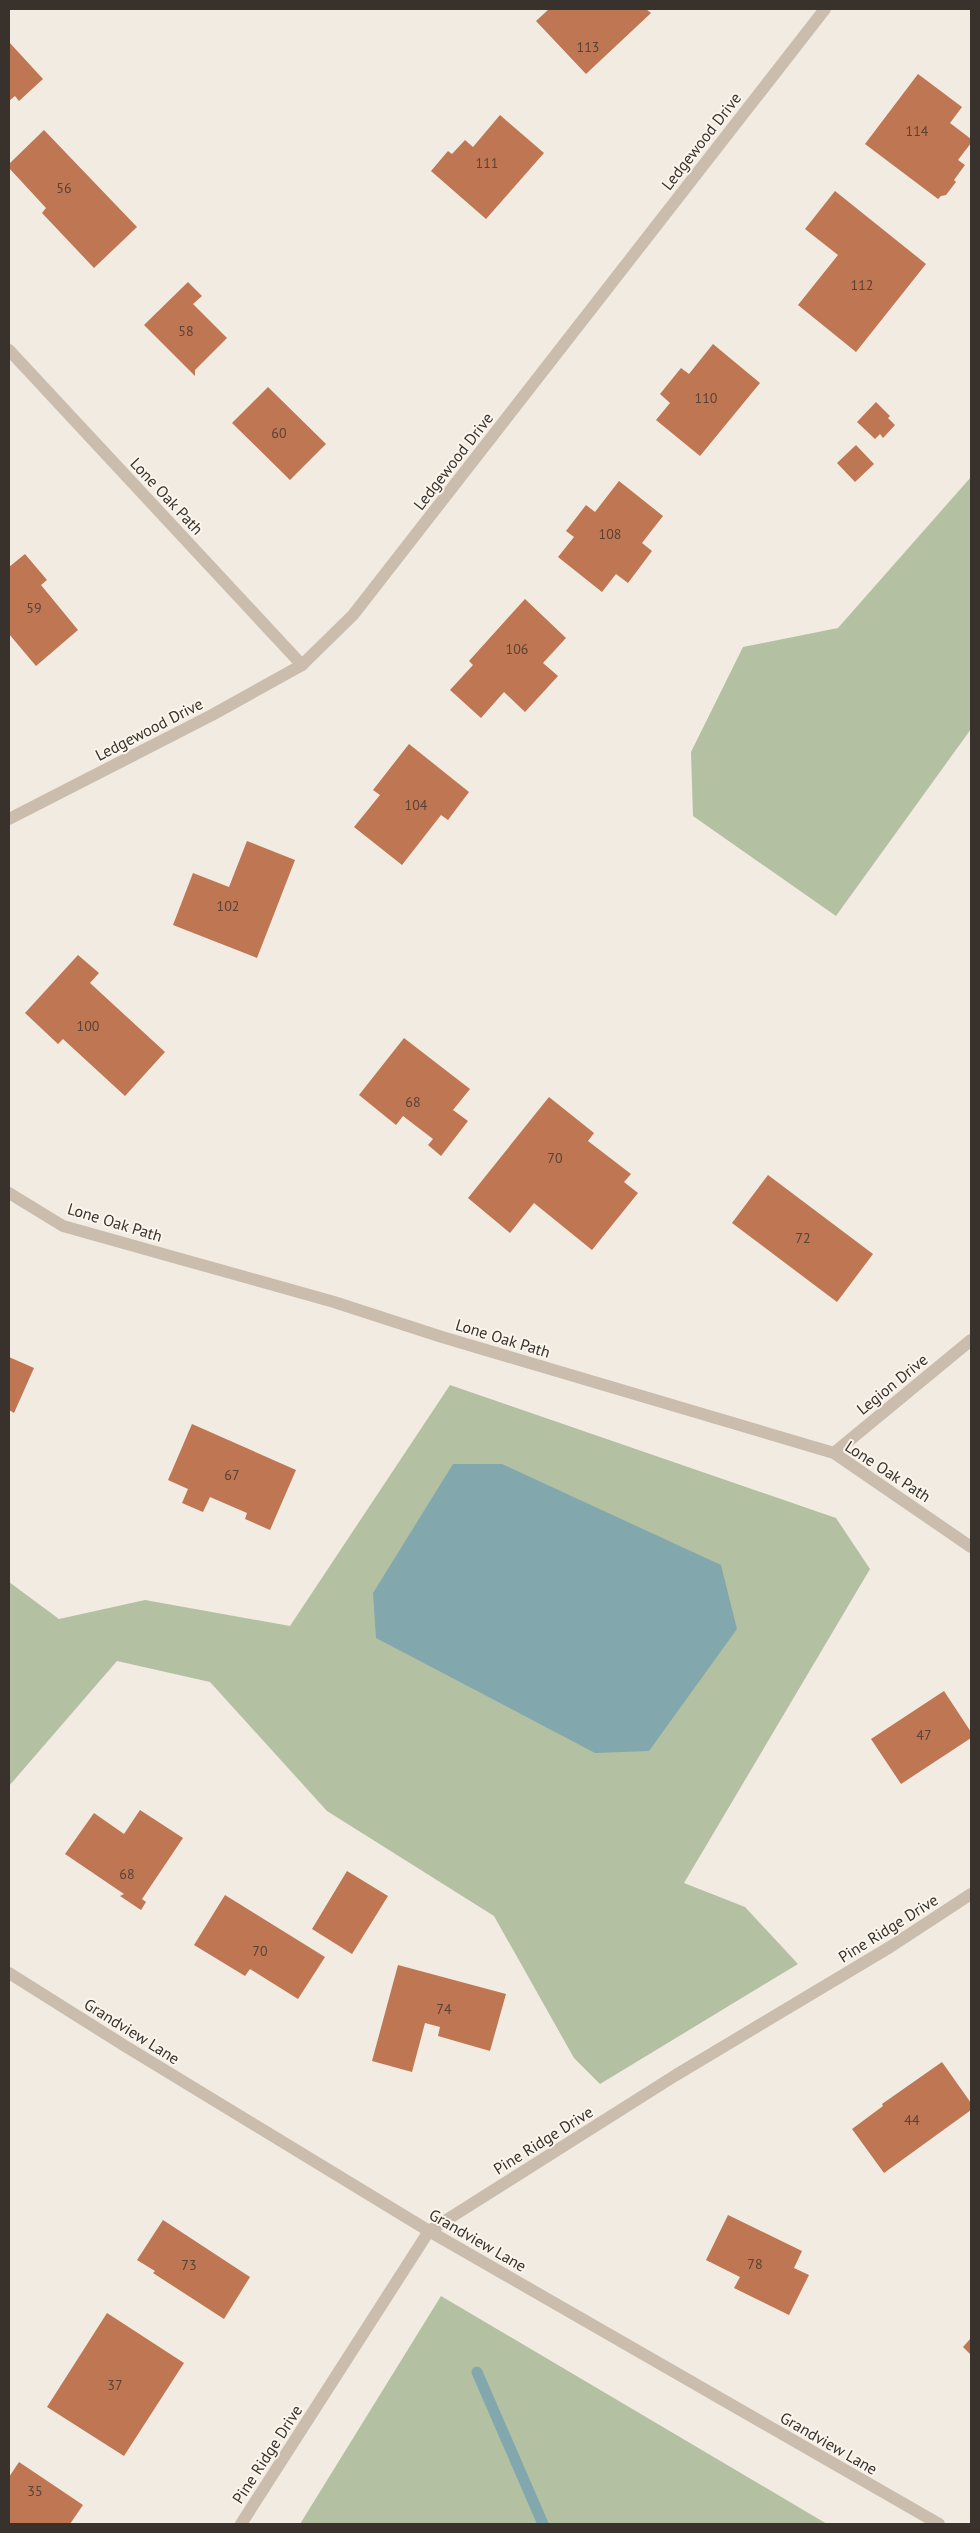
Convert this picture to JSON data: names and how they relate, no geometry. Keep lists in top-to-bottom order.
{
  "streets": {
    "street": [
      "Ledgewood Drive",
      "Lone Oak Path",
      "Legion Drive",
      "Pine Ridge Drive",
      "Grandview Lane"
    ]
  },
  "crossings": [
    ["Ledgewood Drive", "Lone Oak Path"],
    ["Lone Oak Path", "Legion Drive"],
    ["Pine Ridge Drive", "Grandview Lane"]
  ],
  "house_numbers": [
    "113",
    "114",
    "111",
    "56",
    "112",
    "58",
    "110",
    "60",
    "108",
    "59",
    "106",
    "104",
    "102",
    "100",
    "68",
    "70",
    "72",
    "67",
    "47",
    "68",
    "70",
    "74",
    "44",
    "78",
    "73",
    "37",
    "35"
  ]
}
